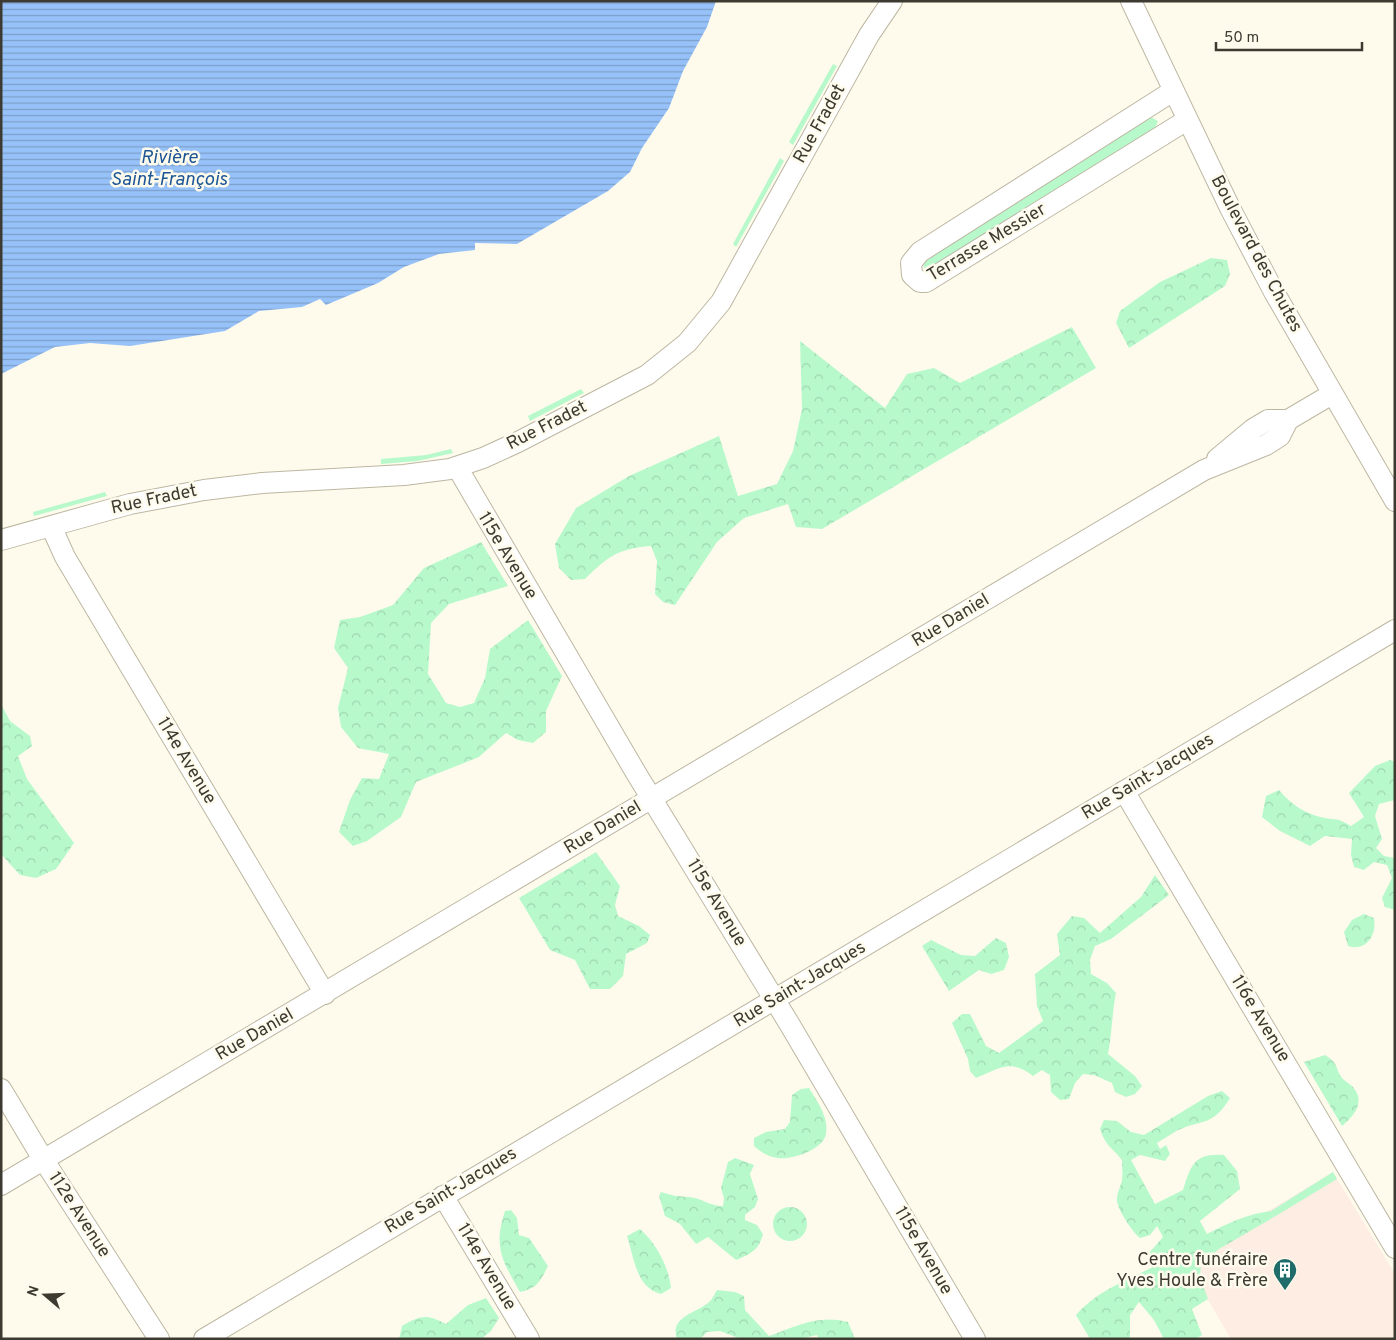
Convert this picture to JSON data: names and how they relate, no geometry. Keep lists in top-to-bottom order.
{
  "streets": {
    "street": [
      "Rue Fradet",
      "Terrasse Messier",
      "Boulevard des Chutes",
      "115e Avenue",
      "Rue Daniel",
      "114e Avenue",
      "Rue Saint-Jacques",
      "116e Avenue",
      "112e Avenue"
    ]
  },
  "crossings": [
    ["Rue Fradet", "115e Avenue"],
    ["Rue Fradet", "114e Avenue"],
    ["Terrasse Messier", "Boulevard des Chutes"],
    ["Boulevard des Chutes", "Rue Daniel"],
    ["115e Avenue", "Rue Daniel"],
    ["115e Avenue", "Rue Saint-Jacques"],
    ["Rue Daniel", "114e Avenue"],
    ["Rue Daniel", "112e Avenue"],
    ["114e Avenue", "Rue Saint-Jacques"],
    ["Rue Saint-Jacques", "116e Avenue"]
  ],
  "water": ["Rivière Saint-François"],
  "places": {
    "building": ["Centre funéraire Yves Houle & Frère"]
  },
  "scale_bar": "50 m",
  "north": "left"
}
